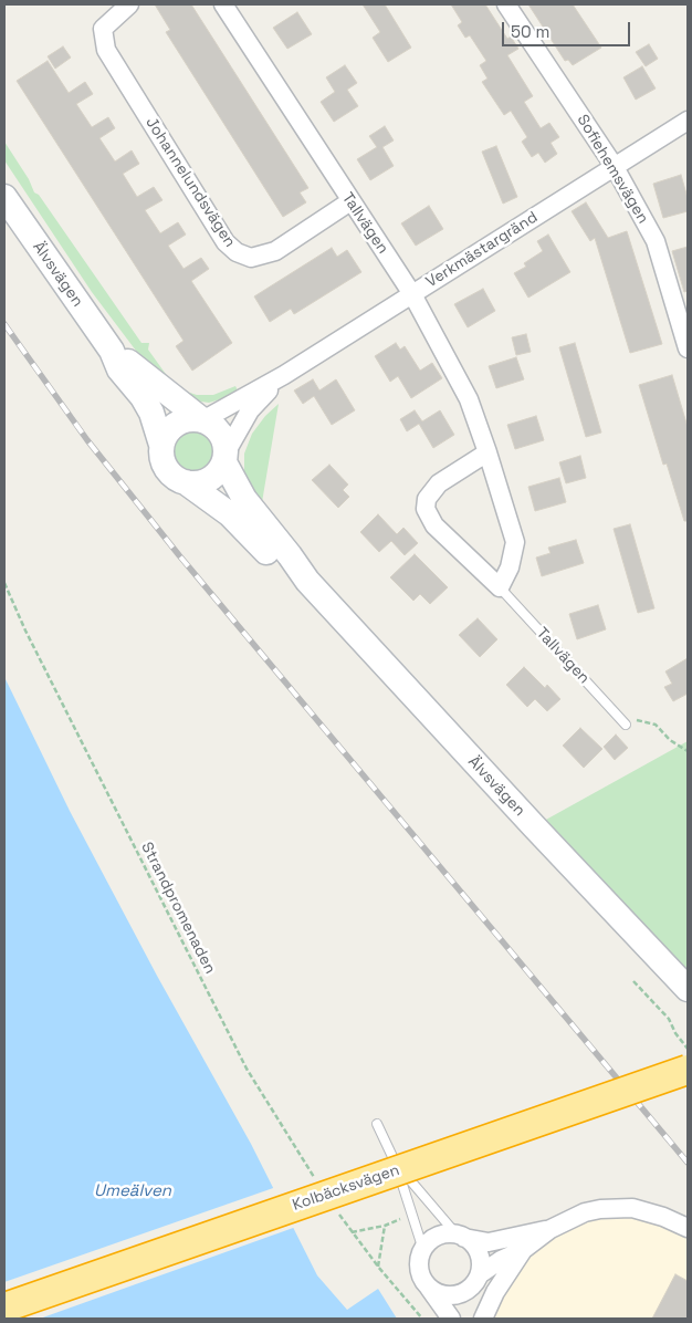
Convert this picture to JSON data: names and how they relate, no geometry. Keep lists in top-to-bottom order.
{
  "streets": {
    "highway": ["Kolbäcksvägen"],
    "main road": ["Älvsvägen"],
    "street": [
      "Sofiehemsvägen",
      "Johannelundsvägen",
      "Tallvägen",
      "Verkmästargränd"
    ],
    "path": ["Strandpromenaden"]
  },
  "crossings": [
    ["Sofiehemsvägen", "Verkmästargränd"],
    ["Johannelundsvägen", "Tallvägen"],
    ["Tallvägen", "Verkmästargränd"],
    ["Verkmästargränd", "Älvsvägen"]
  ],
  "water": ["Umeälven"],
  "scale_bar": "50 m"
}
